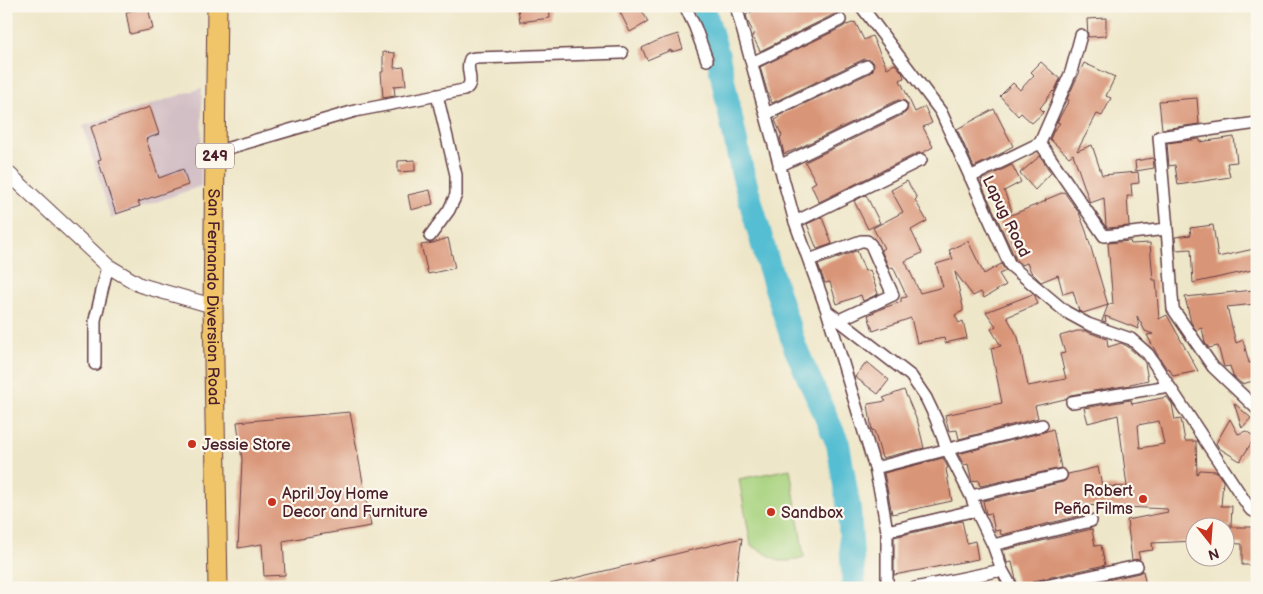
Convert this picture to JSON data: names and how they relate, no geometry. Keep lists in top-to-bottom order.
{
  "streets": {
    "highway": ["249", "San Fernando Diversion Road"],
    "street": ["Lapug Road"]
  },
  "places": [
    "Jessie Store",
    "Robert Peña Films",
    "April Joy Home Decor and Furniture",
    "Sandbox"
  ],
  "north": "bottom"
}
